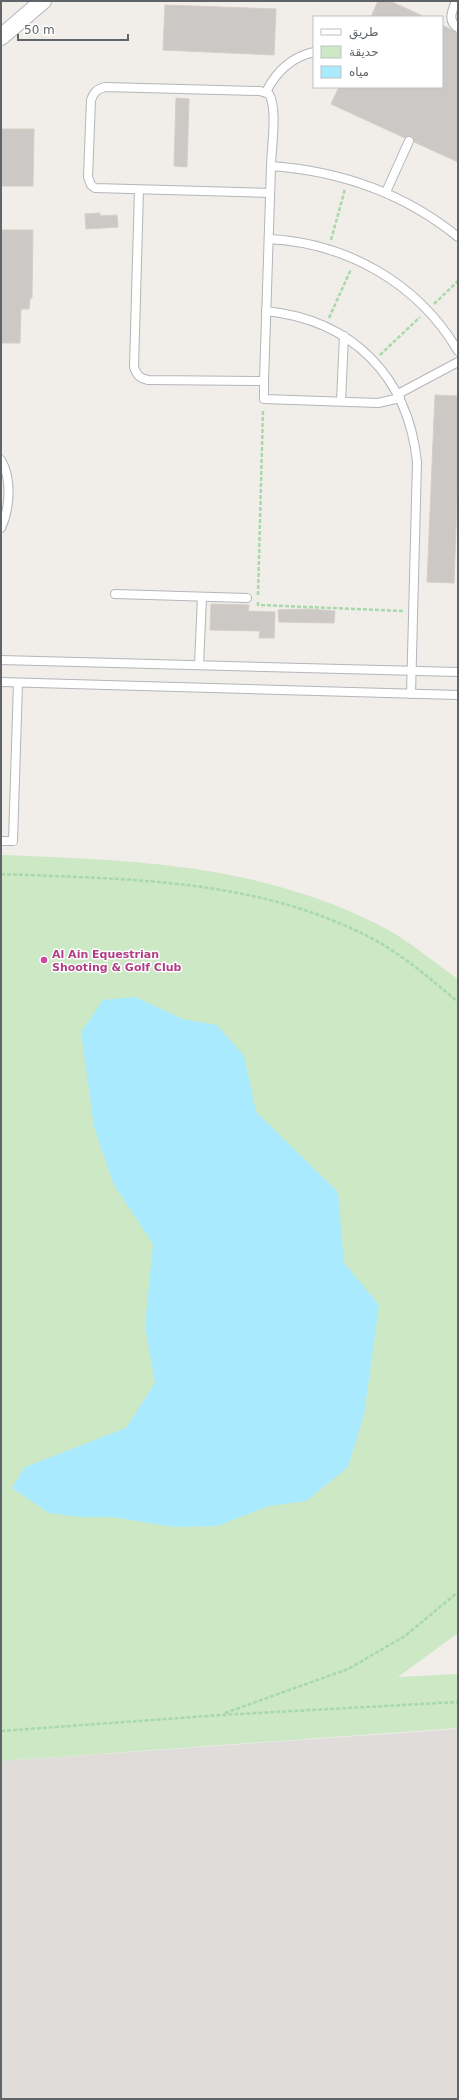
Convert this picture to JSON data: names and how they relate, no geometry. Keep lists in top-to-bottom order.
{
  "places": ["Al Ain Equestrian Shooting & Golf Club"],
  "legend": ["طريق", "حديقة", "مياه"],
  "scale_bar": "50 m"
}
